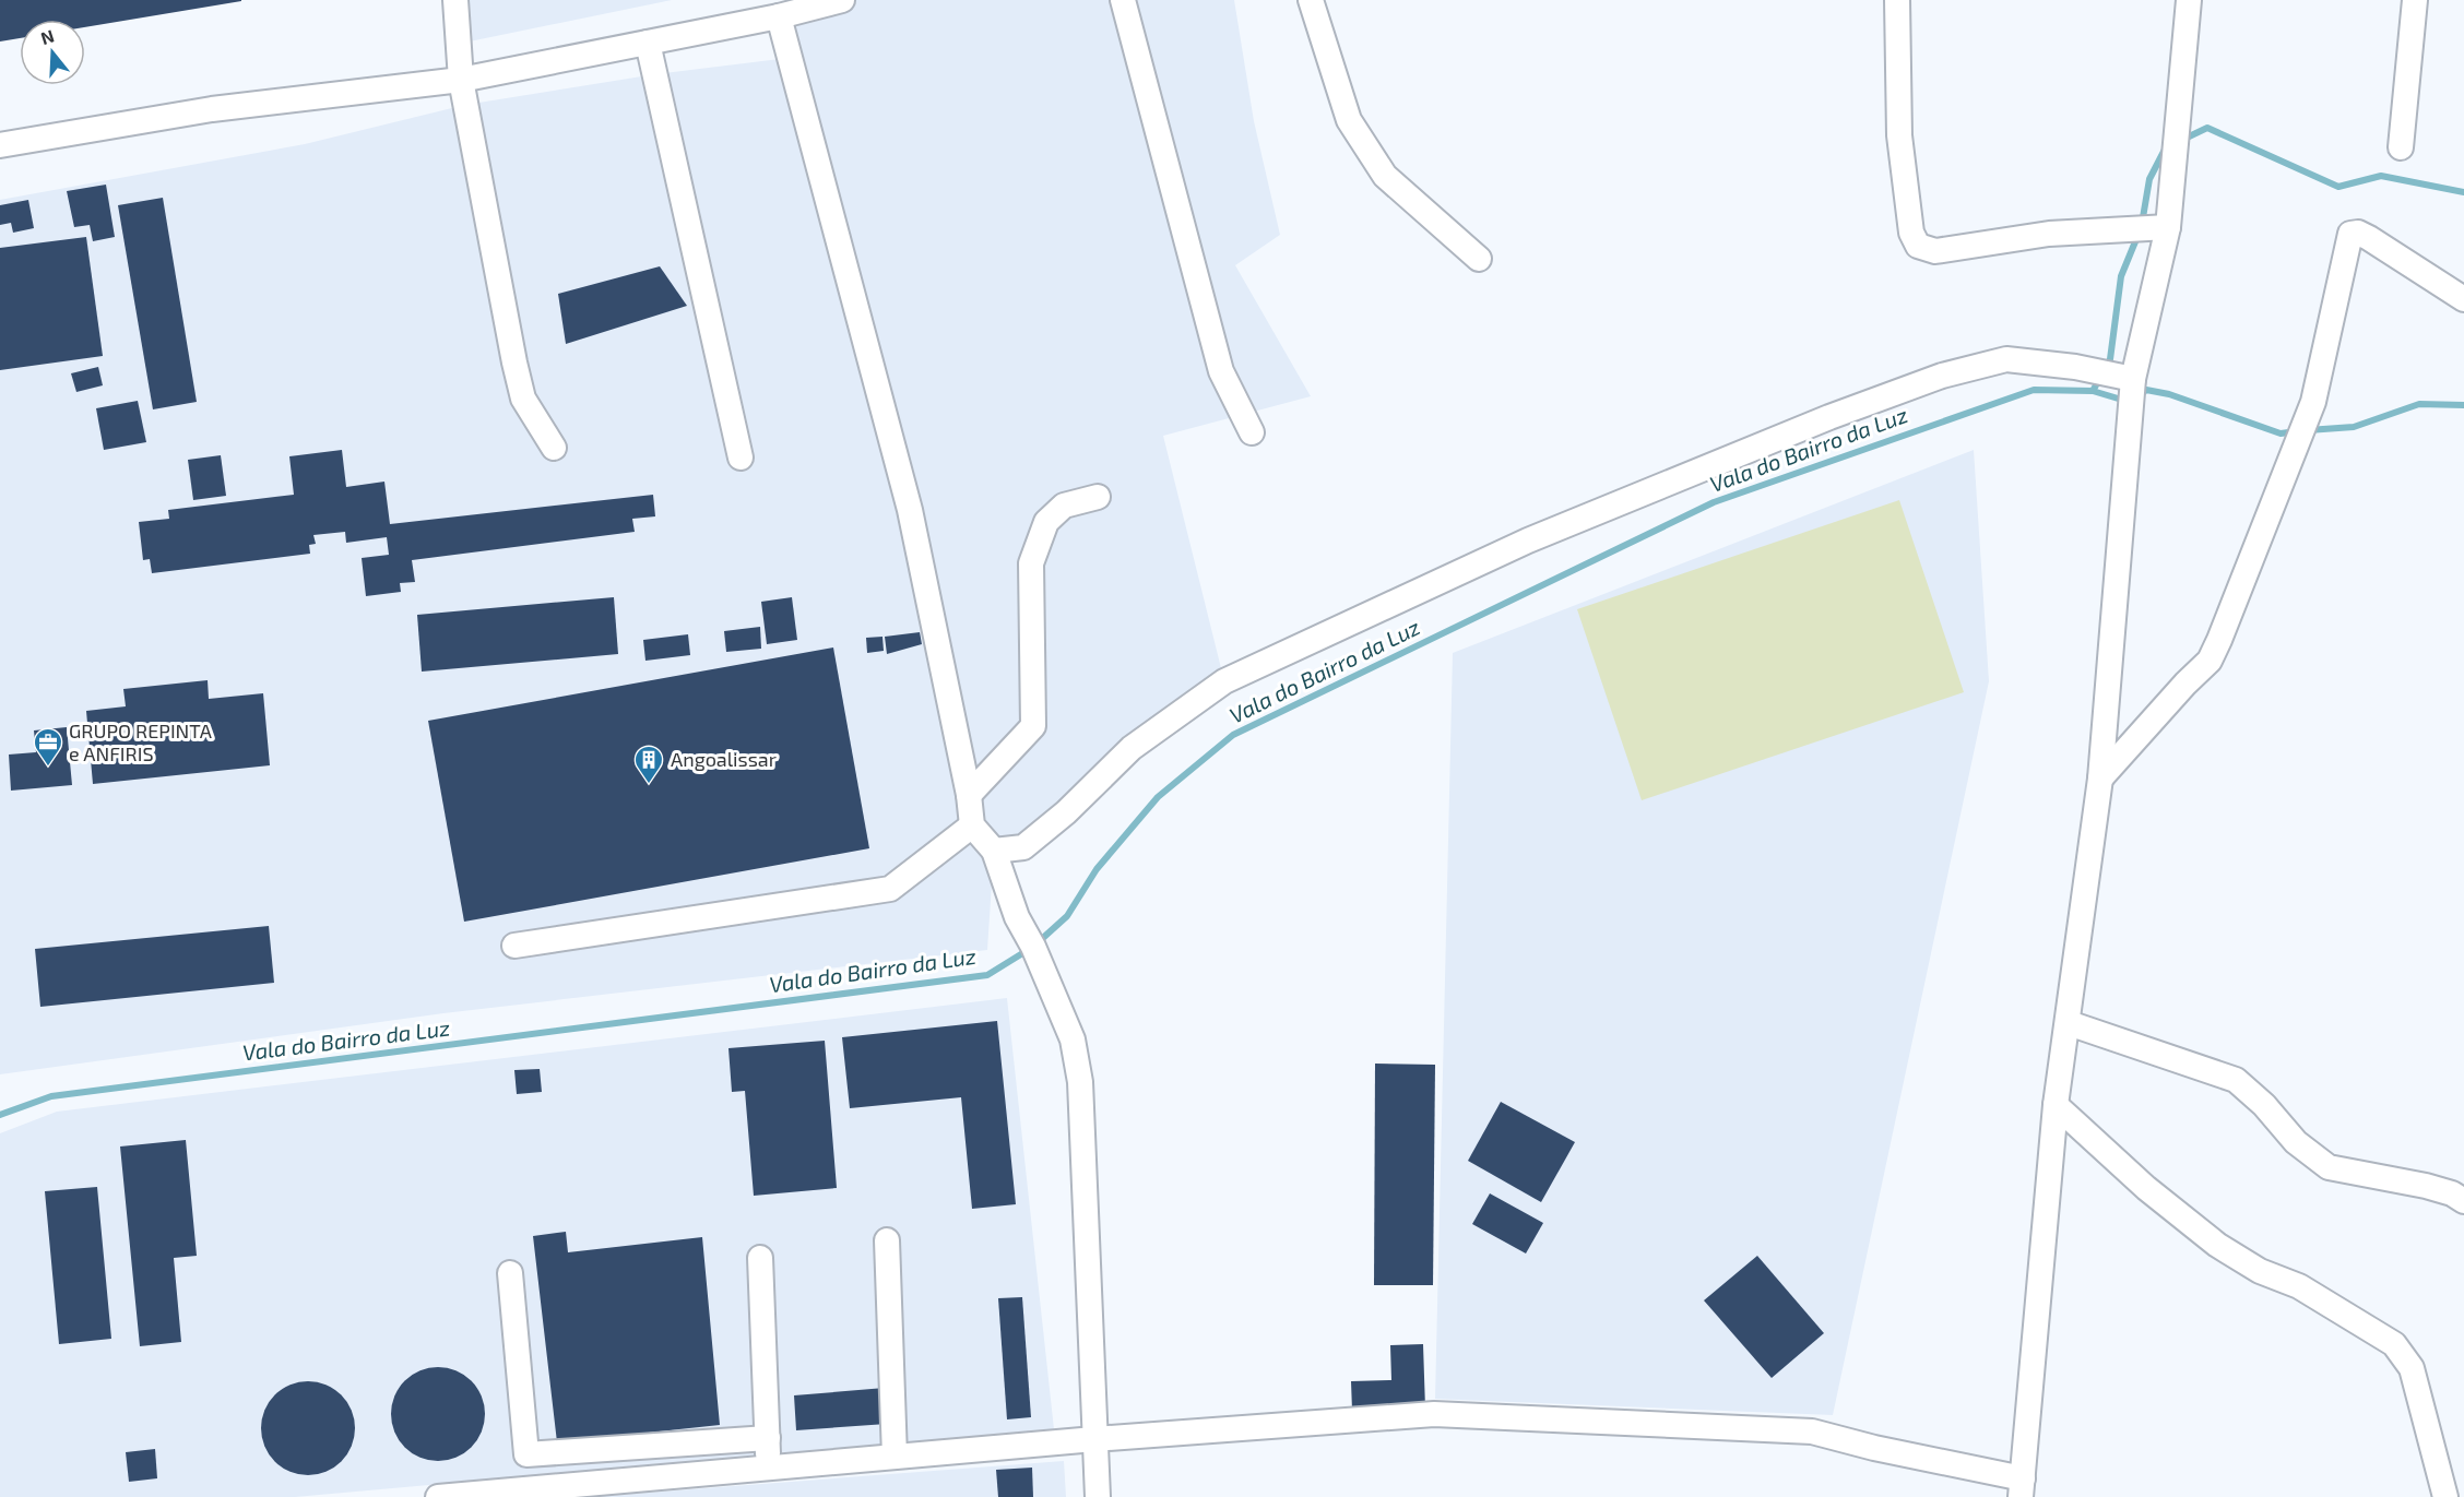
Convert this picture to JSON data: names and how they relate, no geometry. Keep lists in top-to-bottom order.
{
  "water": ["Vala do Bairro da Luz"],
  "places": {
    "office": ["GRUPO REPINTA e ANFIRIS"],
    "building": ["Angoalissar"]
  },
  "north": "top"
}
